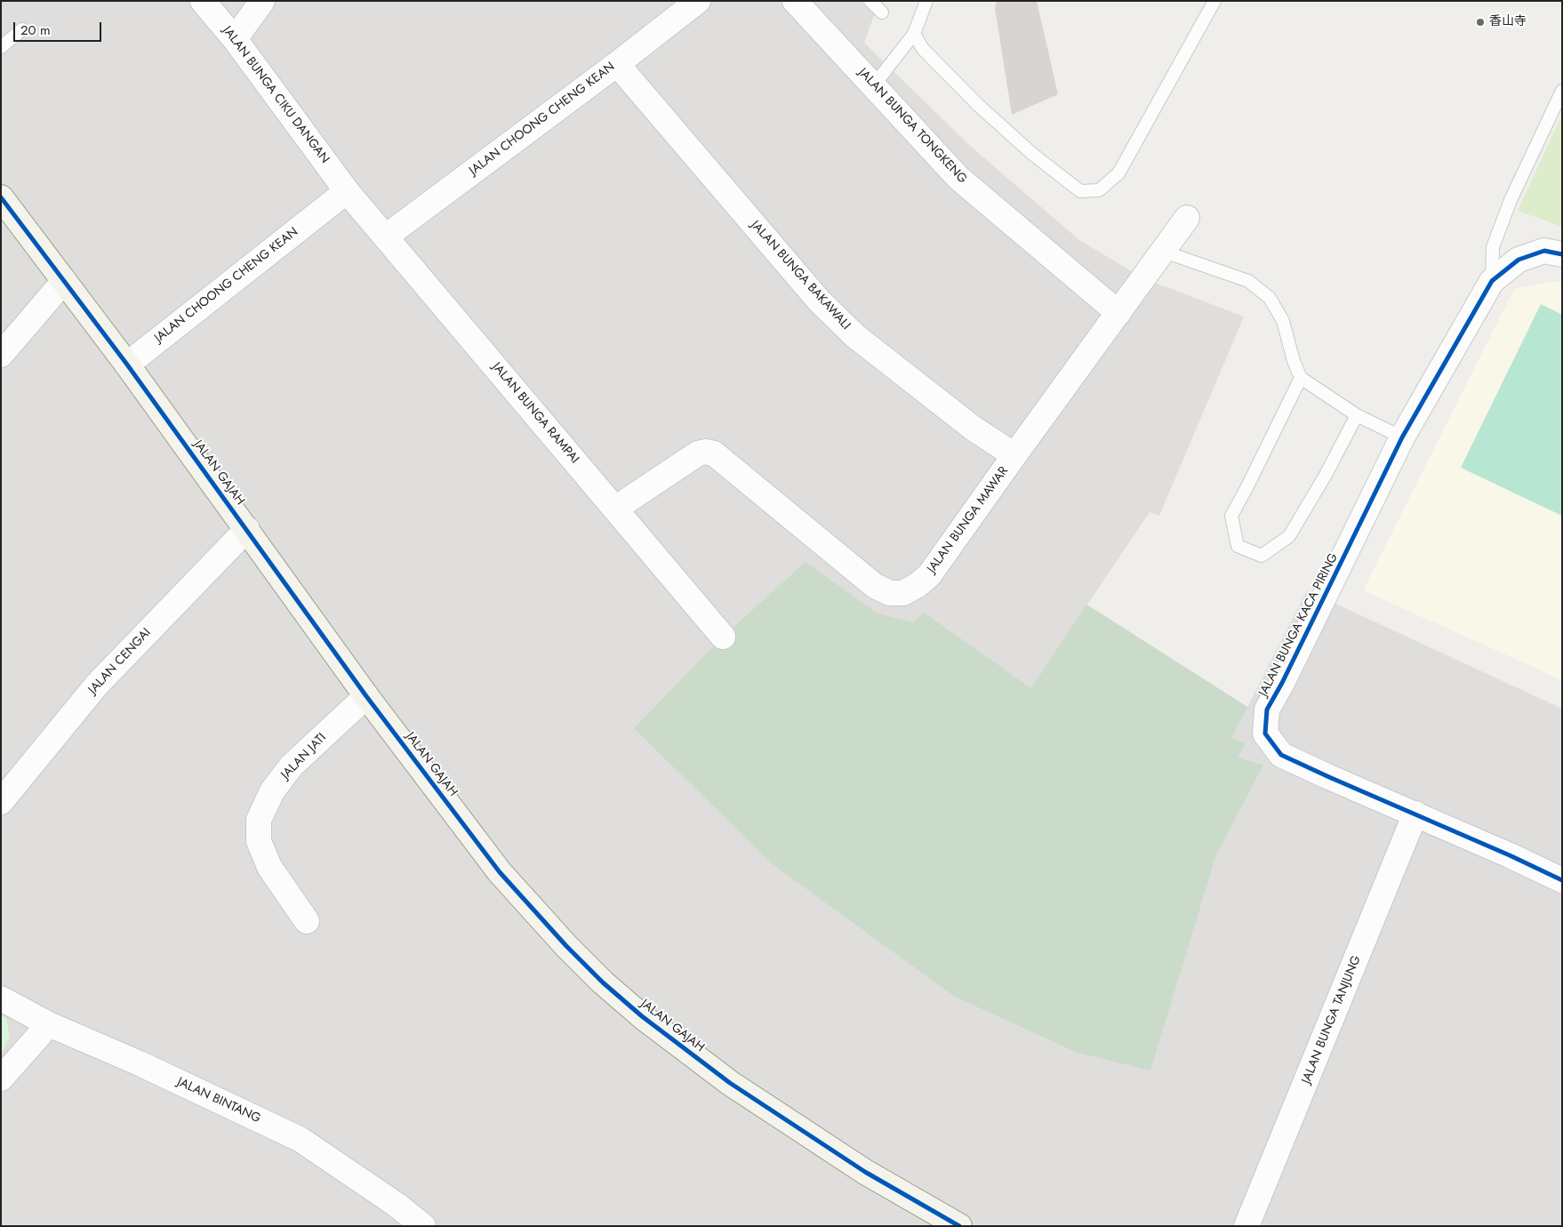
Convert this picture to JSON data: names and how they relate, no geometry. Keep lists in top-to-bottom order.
{
  "streets": {
    "street": [
      "JALAN BUNGA CIKU DANGAN",
      "JALAN CHOONG CHENG KEAN",
      "JALAN BUNGA TONGKENG",
      "JALAN BUNGA BAKAWALI",
      "JALAN BUNGA RAMPAI",
      "JALAN GAJAH",
      "JALAN BUNGA MAWAR",
      "JALAN BUNGA KACA PIRING",
      "JALAN CENGAI",
      "JALAN JATI",
      "JALAN BUNGA TANJUNG",
      "JALAN BINTANG"
    ]
  },
  "crossings": [
    ["JALAN BUNGA CIKU DANGAN", "JALAN CHOONG CHENG KEAN"],
    ["JALAN BUNGA CIKU DANGAN", "JALAN BUNGA RAMPAI"],
    ["JALAN CHOONG CHENG KEAN", "JALAN BUNGA BAKAWALI"],
    ["JALAN CHOONG CHENG KEAN", "JALAN BUNGA RAMPAI"],
    ["JALAN CHOONG CHENG KEAN", "JALAN GAJAH"],
    ["JALAN BUNGA TONGKENG", "JALAN BUNGA MAWAR"],
    ["JALAN BUNGA BAKAWALI", "JALAN BUNGA MAWAR"],
    ["JALAN BUNGA RAMPAI", "JALAN BUNGA MAWAR"],
    ["JALAN GAJAH", "JALAN CENGAI"],
    ["JALAN GAJAH", "JALAN JATI"],
    ["JALAN BUNGA KACA PIRING", "JALAN BUNGA TANJUNG"]
  ],
  "places": ["香山寺"],
  "scale_bar": "20 m"
}
